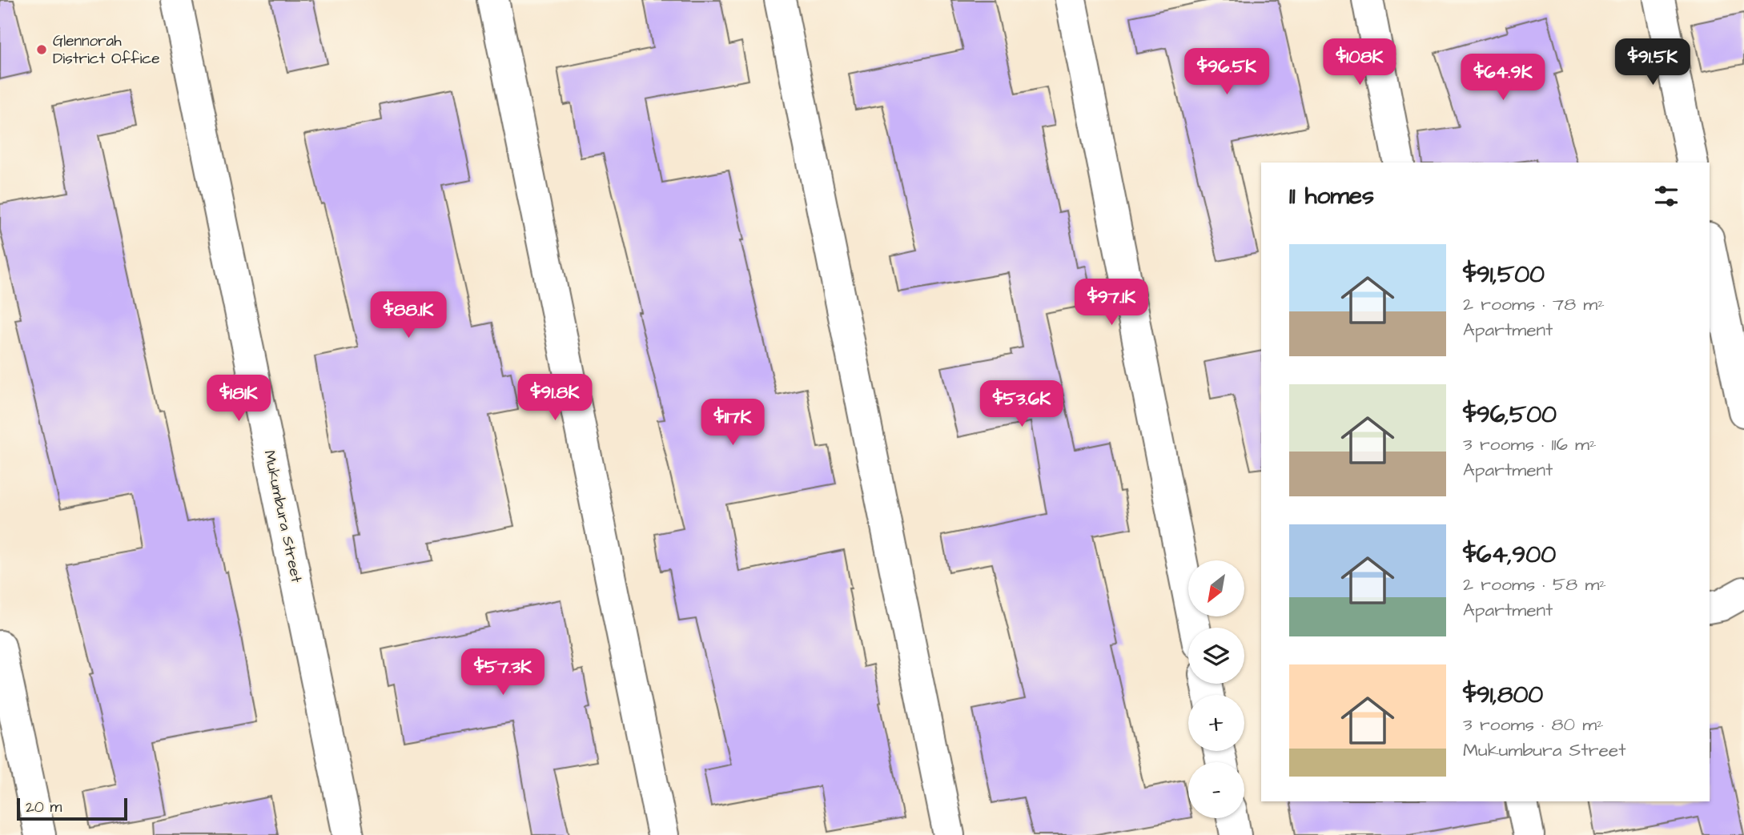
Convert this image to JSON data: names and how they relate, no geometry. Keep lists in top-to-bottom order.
{
  "streets": {
    "street": ["Mukumbura Street"]
  },
  "places": ["Glennorah District Office"],
  "scale_bar": "20 m",
  "north": "bottom left",
  "page": {
    "price": [
      "$108K",
      "$91.5K",
      "$96.5K",
      "$64.9K",
      "$97.1K",
      "$88.1K",
      "$91.8K",
      "$181K",
      "$53.6K",
      "$117K",
      "$57.3K"
    ],
    "heading": "11 homes",
    "list": [
      {
        "name": "$91,500",
        "note": "2 rooms · 78 m² · Apartment"
      },
      {
        "name": "$96,500",
        "note": "3 rooms · 116 m² · Apartment"
      },
      {
        "name": "$64,900",
        "note": "2 rooms · 58 m² · Apartment"
      },
      {
        "name": "$91,800",
        "note": "3 rooms · 80 m² · Mukumbura Street"
      }
    ],
    "map_buttons": ["+", "−"],
    "scale": "20 m"
  }
}
